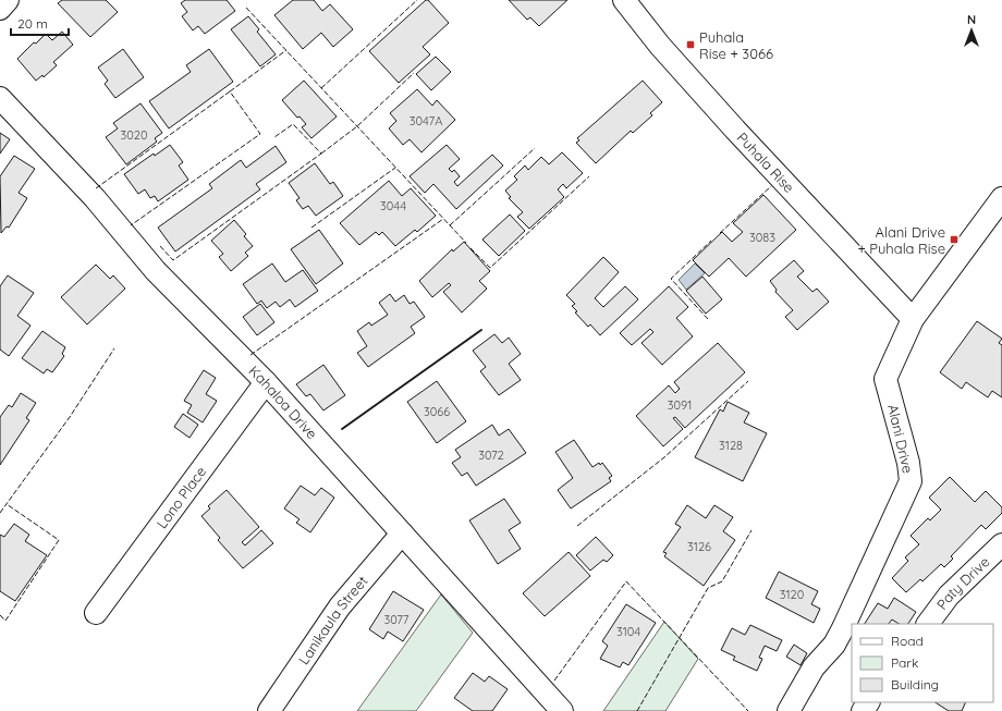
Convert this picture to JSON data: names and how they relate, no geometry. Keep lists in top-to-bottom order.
{
  "streets": {
    "street": [
      "Puhala Rise",
      "Kahaloa Drive",
      "Alani Drive",
      "Lono Place",
      "Paty Drive",
      "Lanikaula Street"
    ]
  },
  "crossings": [
    ["Puhala Rise", "Alani Drive"],
    ["Kahaloa Drive", "Lono Place"],
    ["Kahaloa Drive", "Lanikaula Street"]
  ],
  "places": {
    "transit": ["Puhala Rise + 3066", "Alani Drive + Puhala Rise"]
  },
  "house_numbers": [
    "3047A",
    "3020",
    "3044",
    "3083",
    "3091",
    "3066",
    "3128",
    "3072",
    "3126",
    "3120",
    "3077",
    "3104"
  ],
  "legend": ["Road", "Park", "Building"],
  "scale_bar": "20 m",
  "north": "top"
}
